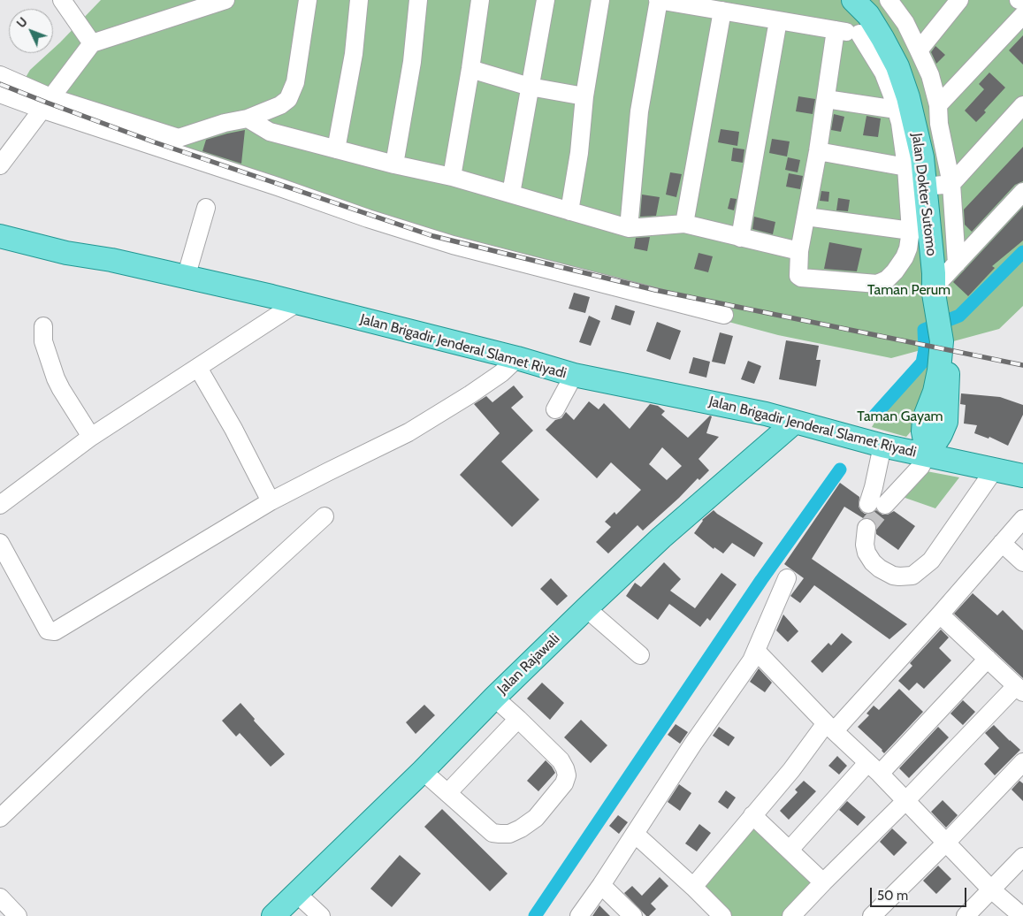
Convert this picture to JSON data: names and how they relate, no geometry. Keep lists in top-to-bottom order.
{
  "streets": {
    "main road": ["Jalan Dokter Sutomo", "Jalan Brigadir Jenderal Slamet Riyadi", "Jalan Rajawali"]
  },
  "crossings": [
    ["Jalan Dokter Sutomo", "Jalan Brigadir Jenderal Slamet Riyadi"],
    ["Jalan Brigadir Jenderal Slamet Riyadi", "Jalan Rajawali"]
  ],
  "parks": ["Taman Perum", "Taman Gayam"],
  "scale_bar": "50 m",
  "north": "top left"
}
